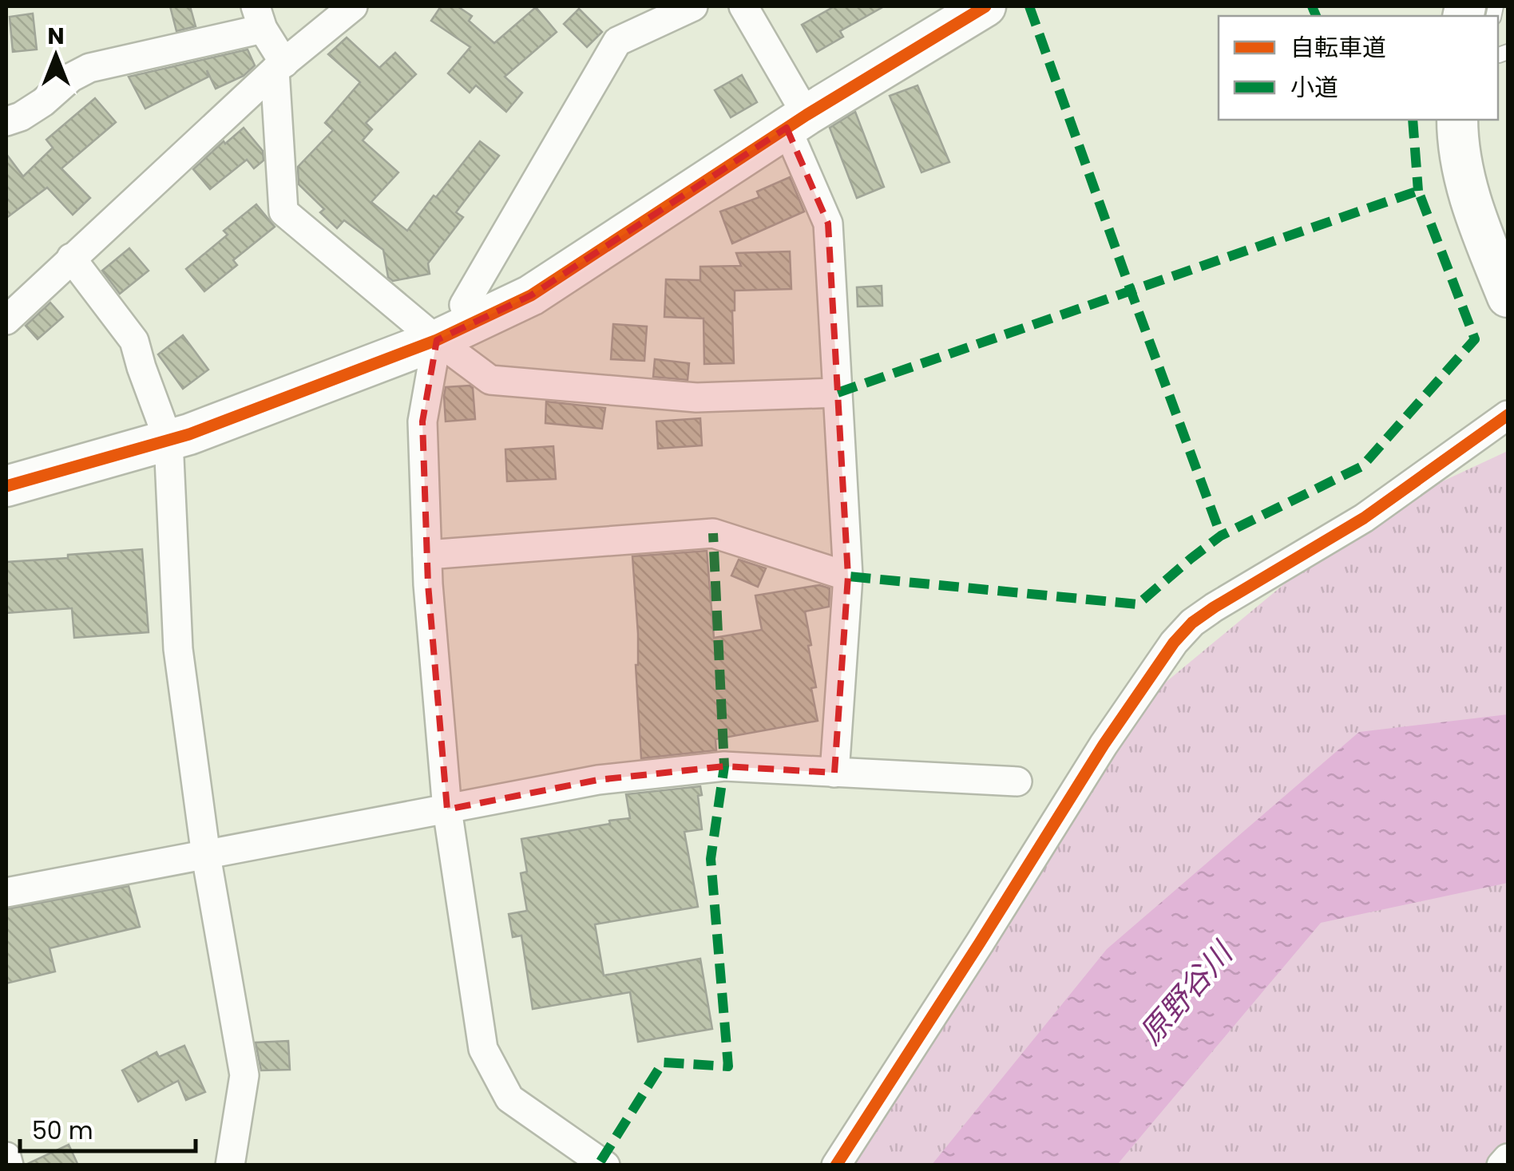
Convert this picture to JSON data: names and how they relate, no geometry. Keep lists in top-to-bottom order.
{
  "water": ["原野谷川"],
  "legend": ["自転車道", "小道"],
  "scale_bar": "50 m",
  "north": "top"
}
